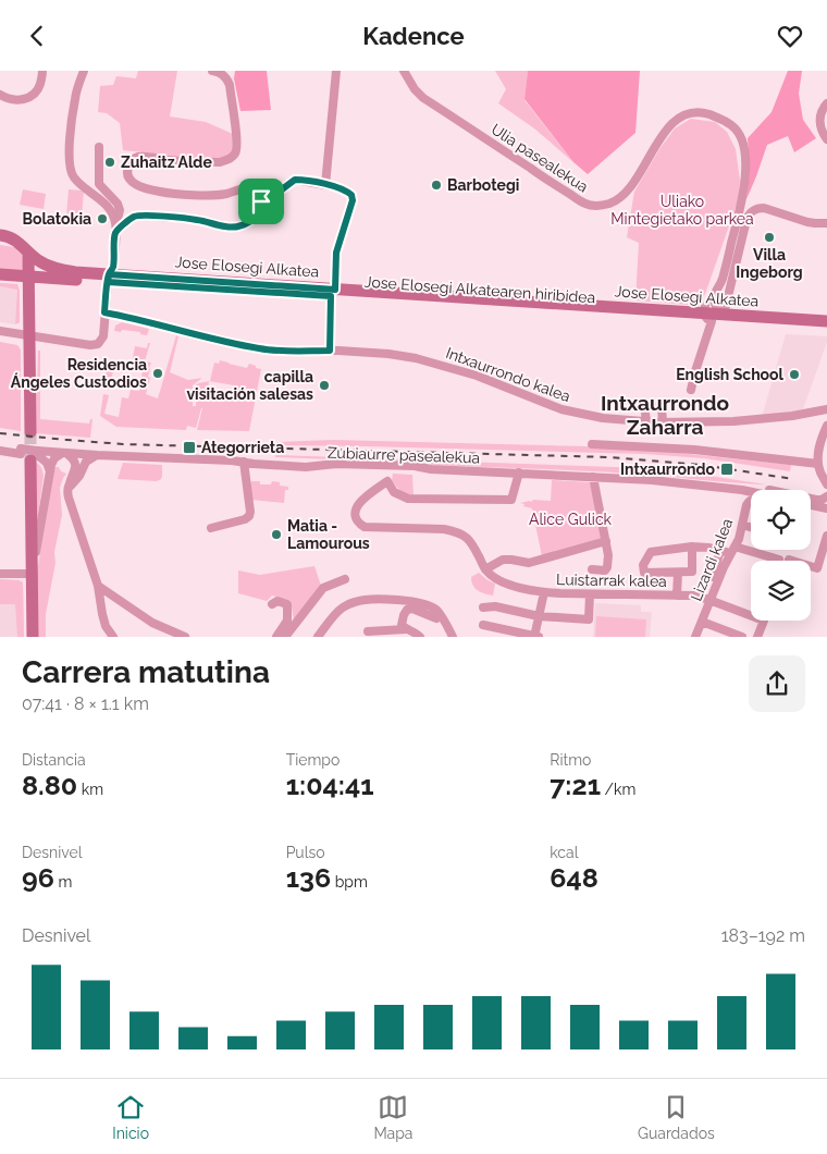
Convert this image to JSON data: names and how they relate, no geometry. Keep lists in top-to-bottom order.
{
  "streets": {
    "main road": ["Jose Elosegi Alkatea", "Jose Elosegi Alkatearen hiribidea"],
    "street": [
      "Ulia pasealekua",
      "Intxaurrondo kalea",
      "Zubiaurre pasealekua",
      "Lizardi kalea",
      "Luistarrak kalea"
    ]
  },
  "crossings": [
    ["Ulia pasealekua", "Jose Elosegi Alkatea"],
    ["Ulia pasealekua", "Jose Elosegi Alkatearen hiribidea"],
    ["Jose Elosegi Alkatea", "Jose Elosegi Alkatearen hiribidea"],
    ["Zubiaurre pasealekua", "Luistarrak kalea"],
    ["Lizardi kalea", "Luistarrak kalea"]
  ],
  "districts": ["Intxaurrondo Zaharra"],
  "parks": ["Uliako Mintegietako parkea", "Alice Gulick"],
  "places": {
    "other": [
      "Zuhaitz Alde",
      "Barbotegi",
      "Bolatokia",
      "Villa Ingeborg",
      "Residencia Ángeles Custodios",
      "English School",
      "capilla visitación salesas",
      "Matia - Lamourous"
    ],
    "transit": ["Ategorrieta", "Intxaurrondo"]
  },
  "page": {
    "header": "Kadence",
    "heading": ["Carrera matutina", "07:41 · 8 × 1.1 km"],
    "stats": [
      ["Distancia", "8.80 km"],
      ["Tiempo", "1:04:41"],
      ["Ritmo", "7:21 /km"],
      ["Desnivel", "96 m"],
      ["Pulso", "136 bpm"],
      ["kcal", "648"]
    ],
    "chart": ["Desnivel", "183–192 m"],
    "tabs": ["Inicio", "Mapa", "Guardados"]
  }
}
